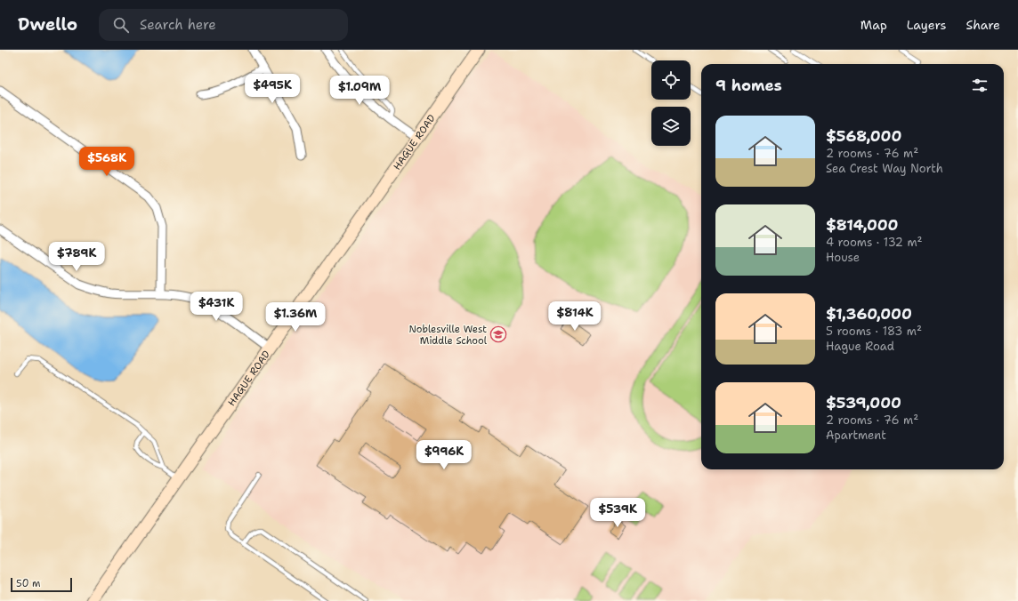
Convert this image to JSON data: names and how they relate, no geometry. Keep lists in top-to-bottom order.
{
  "streets": {
    "main road": ["HAGUE ROAD"]
  },
  "places": {
    "school or university": ["Noblesville West Middle School"]
  },
  "scale_bar": "50 m",
  "page": {
    "header": "Dwello",
    "search": "Search here",
    "nav": ["Map", "Layers", "Share"],
    "heading": "9 homes",
    "price": [
      "$495K",
      "$1.09M",
      "$568K",
      "$789K",
      "$431K",
      "$814K",
      "$1.36M",
      "$996K",
      "$539K"
    ],
    "list": [
      {
        "name": "$568,000",
        "note": "2 rooms · 76 m² · Sea Crest Way North"
      },
      {
        "name": "$814,000",
        "note": "4 rooms · 132 m² · House"
      },
      {
        "name": "$1,360,000",
        "note": "5 rooms · 183 m² · Hague Road"
      },
      {
        "name": "$539,000",
        "note": "2 rooms · 76 m² · Apartment"
      }
    ],
    "scale": "50 m"
  }
}
